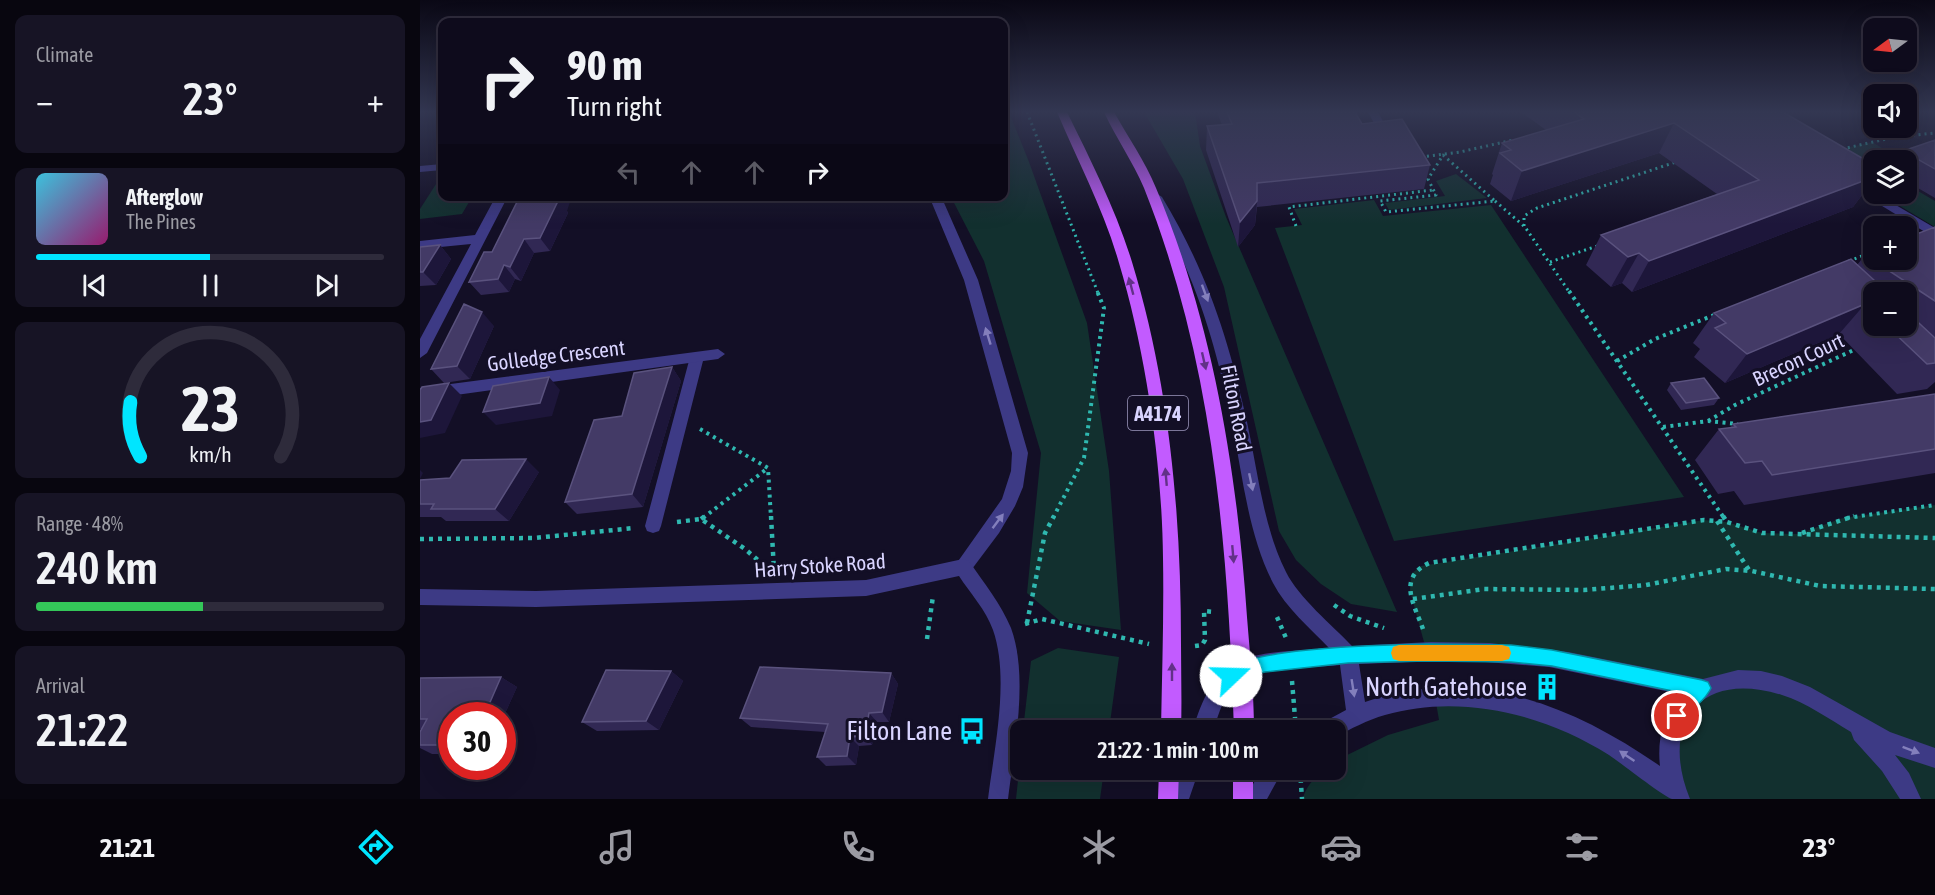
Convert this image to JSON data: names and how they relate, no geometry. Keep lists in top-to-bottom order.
{
  "streets": {
    "main road": ["Filton Road", "A4174"],
    "street": ["Golledge Crescent", "Harry Stoke Road"],
    "path": ["Brecon Court"]
  },
  "places": {
    "building": ["North Gatehouse"],
    "bus stop": ["Filton Lane"]
  },
  "north": "left",
  "page": {
    "tile": [
      "Climate",
      ["Range · 48%", "240 km"],
      ["Arrival", "21:22"]
    ],
    "map_buttons": ["+", "−"],
    "turn": ["90 m", "Turn right"],
    "heat": ["−", "23°", "+"],
    "song": ["Afterglow", "The Pines"],
    "limit": "30",
    "trip": "21:22 · 1 min · 100 m",
    "tabs": ["21:21", "23°"],
    "gauge": ["23", "km/h"]
  }
}
